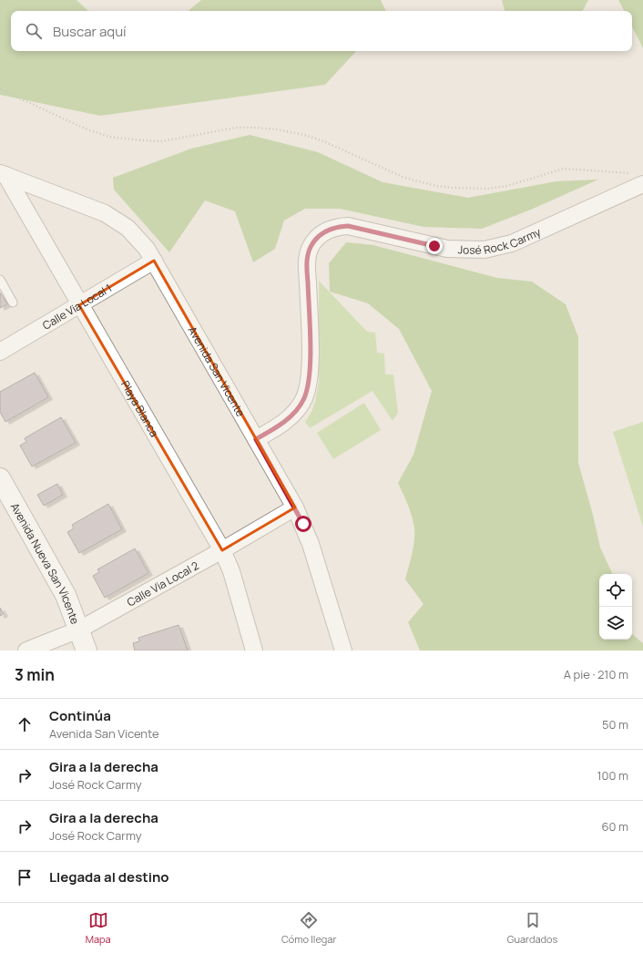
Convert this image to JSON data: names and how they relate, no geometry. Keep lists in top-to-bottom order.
{
  "streets": {
    "street": [
      "José Rock Carmy",
      "Calle Via Local 1",
      "Avenida San Vicente",
      "Playa Blanca",
      "Avenida Nueva San Vicente",
      "Calle Via Local 2"
    ]
  },
  "crossings": [
    ["José Rock Carmy", "Avenida San Vicente"],
    ["Calle Via Local 1", "Avenida San Vicente"],
    ["Calle Via Local 1", "Playa Blanca"],
    ["Avenida San Vicente", "Playa Blanca"],
    ["Avenida San Vicente", "Calle Via Local 2"],
    ["Playa Blanca", "Calle Via Local 2"],
    ["Avenida Nueva San Vicente", "Calle Via Local 2"]
  ],
  "page": {
    "search": "Buscar aquí",
    "heading": ["3 min", "A pie · 210 m"],
    "list": [
      ["Continúa", "Avenida San Vicente", "50 m"],
      ["Gira a la derecha", "José Rock Carmy", "100 m"],
      ["Gira a la derecha", "José Rock Carmy", "60 m"],
      "Llegada al destino"
    ],
    "nav": ["Mapa", "Cómo llegar", "Guardados"]
  }
}
